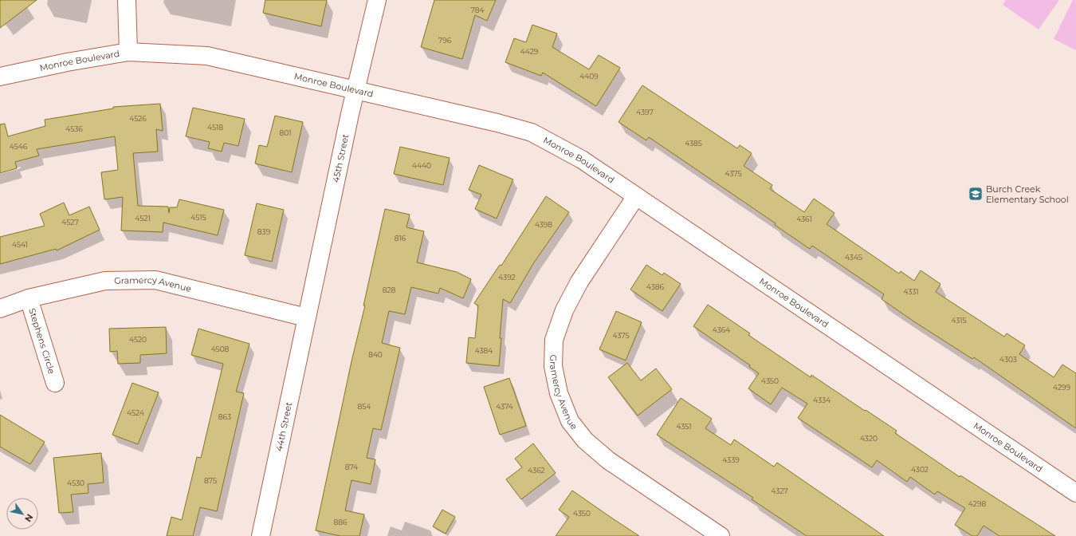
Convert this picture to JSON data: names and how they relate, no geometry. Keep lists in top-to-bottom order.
{
  "streets": {
    "street": [
      "Monroe Boulevard",
      "45th Street",
      "Gramercy Avenue",
      "Stephens Circle",
      "44th Street"
    ]
  },
  "crossings": [
    ["Monroe Boulevard", "45th Street"],
    ["Monroe Boulevard", "Gramercy Avenue"],
    ["45th Street", "Gramercy Avenue"],
    ["45th Street", "44th Street"],
    ["Gramercy Avenue", "Stephens Circle"],
    ["Gramercy Avenue", "44th Street"]
  ],
  "places": {
    "school or university": ["Burch Creek Elementary School"]
  },
  "house_numbers": [
    "784",
    "796",
    "4429",
    "4409",
    "4397",
    "4526",
    "4518",
    "4536",
    "801",
    "4385",
    "4546",
    "4440",
    "4375",
    "4515",
    "4521",
    "4361",
    "4527",
    "4398",
    "839",
    "816",
    "4541",
    "4345",
    "4392",
    "4386",
    "828",
    "4331",
    "4315",
    "4364",
    "4375",
    "4520",
    "4508",
    "4384",
    "840",
    "4303",
    "4350",
    "4299",
    "4334",
    "854",
    "4374",
    "4524",
    "863",
    "4351",
    "4320",
    "4339",
    "874",
    "4302",
    "4362",
    "875",
    "4530",
    "4327",
    "4298",
    "4350",
    "886"
  ],
  "north": "bottom right"
}
